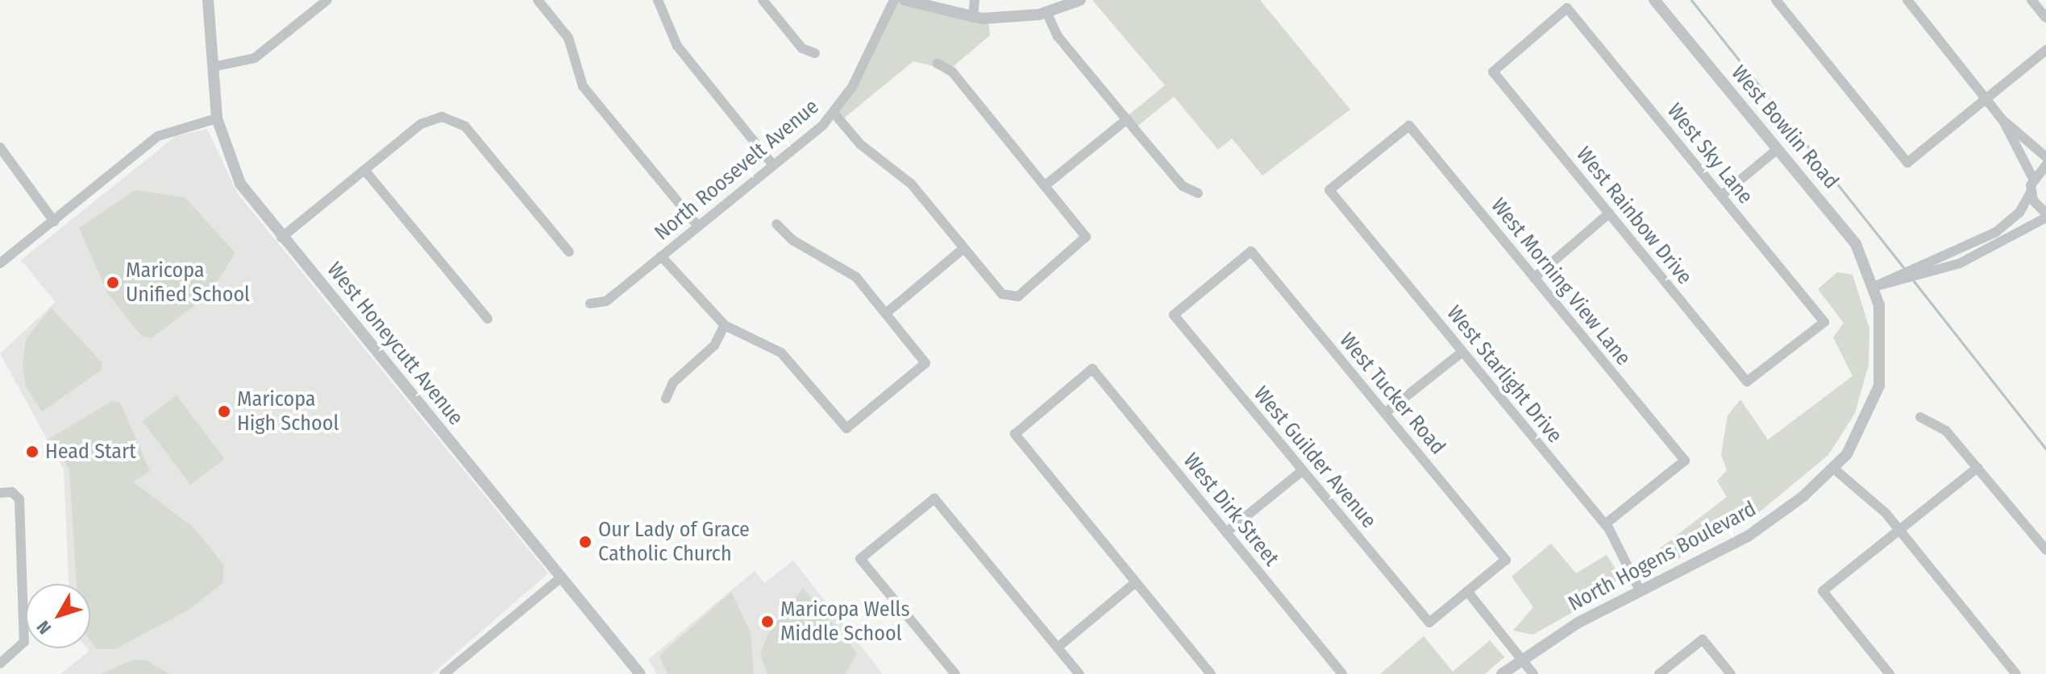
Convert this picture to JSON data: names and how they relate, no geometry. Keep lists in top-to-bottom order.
{
  "streets": {
    "street": [
      "West Bowlin Road",
      "West Sky Lane",
      "North Roosevelt Avenue",
      "West Rainbow Drive",
      "West Morning View Lane",
      "West Honeycutt Avenue",
      "West Starlight Drive",
      "West Tucker Road",
      "West Guilder Avenue",
      "West Dirk Street",
      "North Hogens Boulevard"
    ]
  },
  "crossings": [
    ["West Bowlin Road", "North Hogens Boulevard"],
    ["West Sky Lane", "West Rainbow Drive"],
    ["West Morning View Lane", "West Starlight Drive"],
    ["West Starlight Drive", "North Hogens Boulevard"],
    ["West Tucker Road", "West Guilder Avenue"]
  ],
  "places": [
    "Maricopa Unified School",
    "Maricopa High School",
    "Head Start",
    "Our Lady of Grace Catholic Church",
    "Maricopa Wells Middle School"
  ],
  "north": "bottom left"
}
